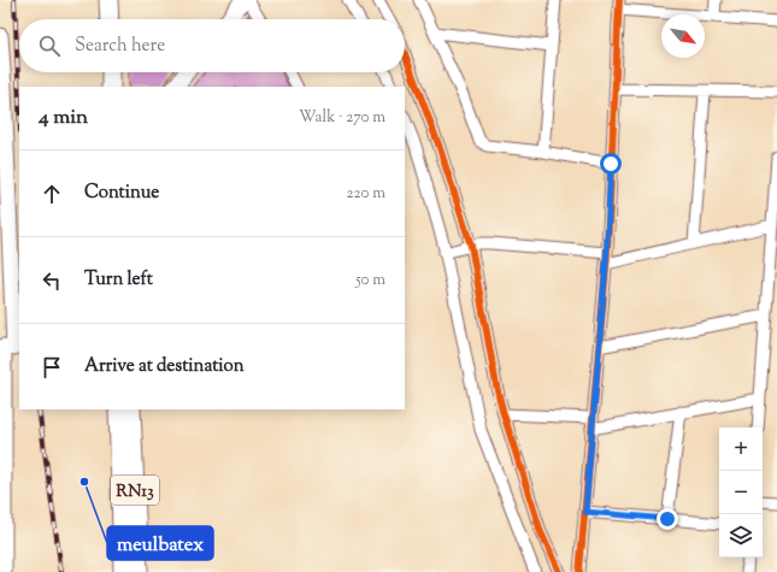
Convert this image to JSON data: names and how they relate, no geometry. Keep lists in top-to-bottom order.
{
  "streets": {
    "main road": ["RN13"]
  },
  "places": ["meulbatex"],
  "north": "bottom right",
  "page": {
    "search": "Search here",
    "heading": ["4 min", "Walk · 270 m"],
    "list": [
      ["Continue", "220 m"],
      ["Turn left", "50 m"],
      "Arrive at destination"
    ],
    "map_buttons": ["+", "−"]
  }
}
